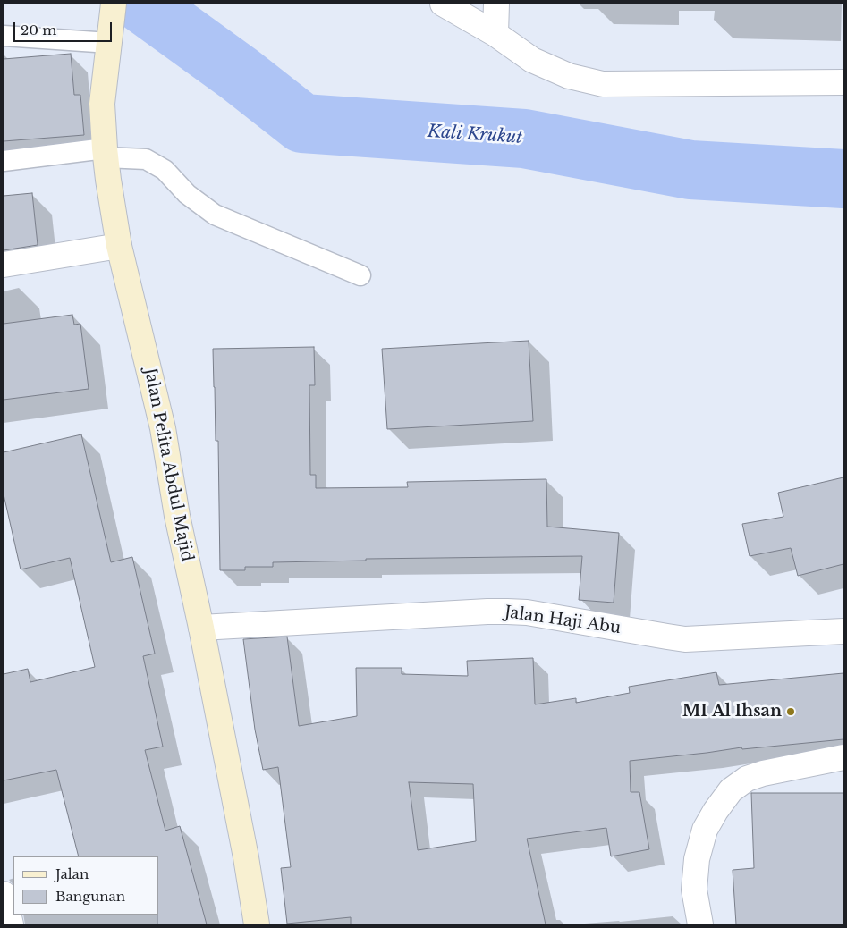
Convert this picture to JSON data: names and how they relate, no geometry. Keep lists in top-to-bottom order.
{
  "streets": {
    "street": ["Jalan Pelita Abdul Majid", "Jalan Haji Abu"]
  },
  "crossings": [
    ["Jalan Pelita Abdul Majid", "Jalan Haji Abu"]
  ],
  "water": ["Kali Krukut"],
  "places": ["MI Al Ihsan"],
  "legend": ["Jalan", "Bangunan"],
  "scale_bar": "20 m"
}
